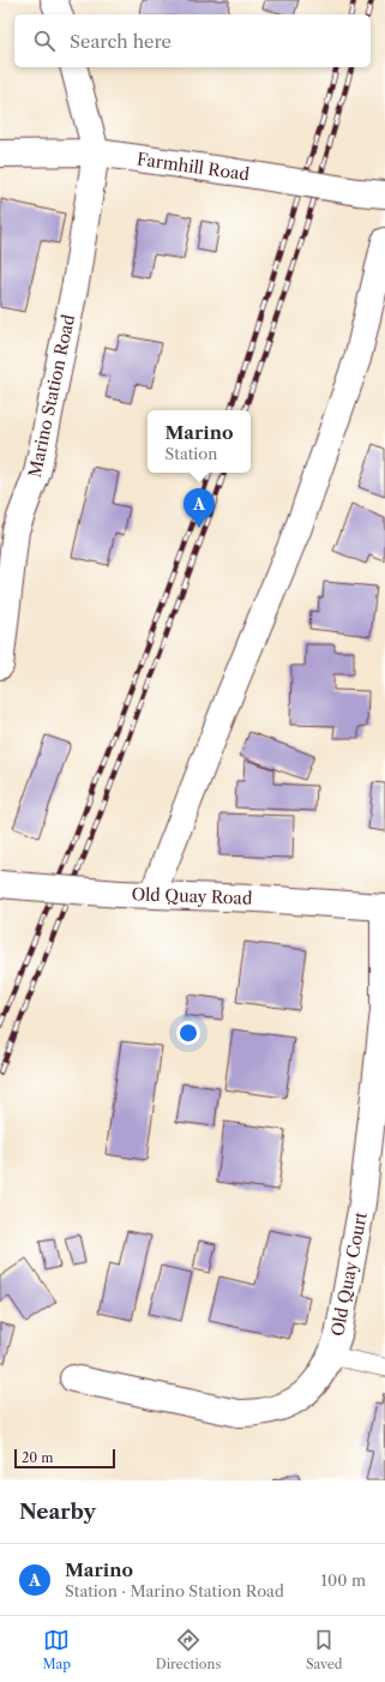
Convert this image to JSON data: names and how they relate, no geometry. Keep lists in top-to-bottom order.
{
  "streets": {
    "street": [
      "Farmhill Road",
      "Marino Station Road",
      "Old Quay Road",
      "Old Quay Court"
    ]
  },
  "crossings": [
    ["Farmhill Road", "Marino Station Road"],
    ["Old Quay Road", "Old Quay Court"]
  ],
  "scale_bar": "20 m",
  "page": {
    "search": "Search here",
    "popup": ["Marino", "Station"],
    "pins": "A",
    "scale": "20 m",
    "heading": "Nearby",
    "list": [
      {
        "mark": "A",
        "name": "Marino",
        "note": "Station · Marino Station Road",
        "value": "100 m"
      }
    ],
    "nav": ["Map", "Directions", "Saved"]
  }
}
